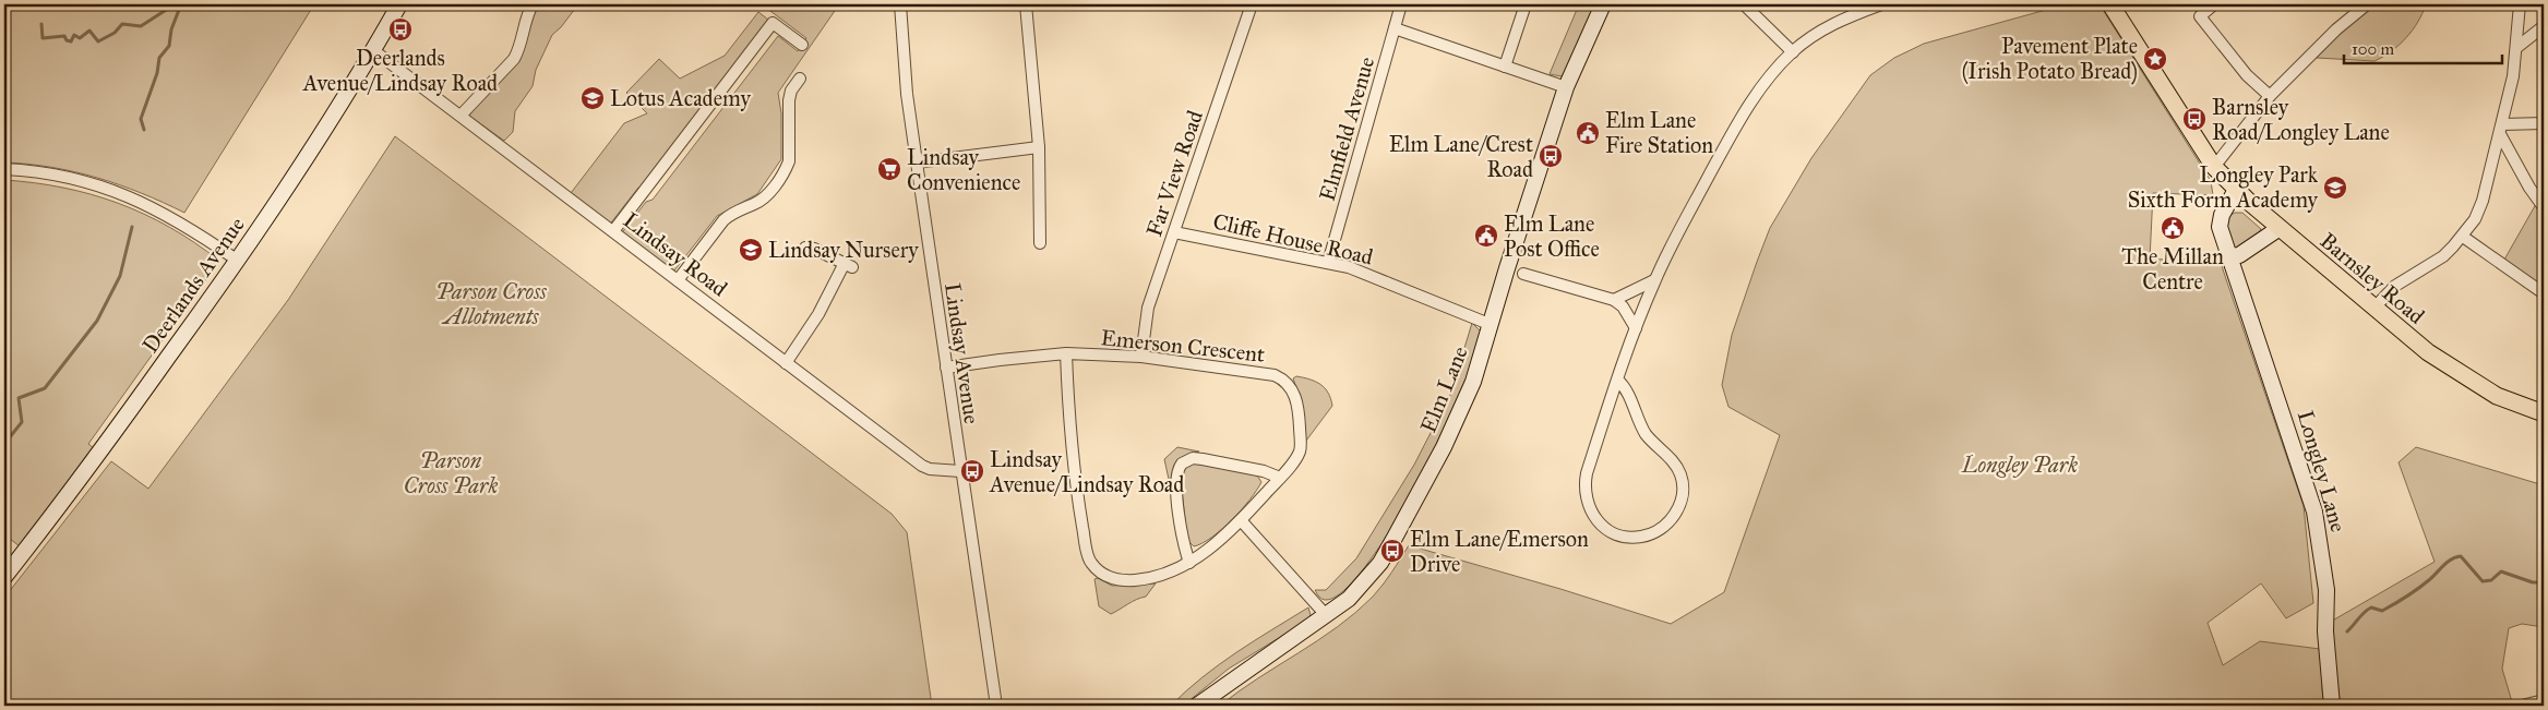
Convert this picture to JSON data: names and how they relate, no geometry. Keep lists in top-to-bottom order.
{
  "streets": {
    "main road": ["Barnsley Road"],
    "street": [
      "Elmfield Avenue",
      "Far View Road",
      "Cliffe House Road",
      "Lindsay Road",
      "Deerlands Avenue",
      "Emerson Crescent",
      "Lindsay Avenue",
      "Elm Lane",
      "Longley Lane"
    ]
  },
  "crossings": [
    ["Elmfield Avenue", "Cliffe House Road"],
    ["Far View Road", "Cliffe House Road"],
    ["Far View Road", "Emerson Crescent"],
    ["Cliffe House Road", "Elm Lane"],
    ["Lindsay Road", "Deerlands Avenue"],
    ["Lindsay Road", "Lindsay Avenue"],
    ["Barnsley Road", "Longley Lane"],
    ["Emerson Crescent", "Lindsay Avenue"]
  ],
  "parks": ["Parson Cross Allotments", "Parson Cross Park", "Longley Park"],
  "places": {
    "bus stop": [
      "Deerlands Avenue/Lindsay Road",
      "Barnsley Road/Longley Lane",
      "Elm Lane/Crest Road",
      "Lindsay Avenue/Lindsay Road",
      "Elm Lane/Emerson Drive"
    ],
    "place": ["Pavement Plate (Irish Potato Bread)"],
    "school or university": ["Lotus Academy", "Longley Park Sixth Form Academy", "Lindsay Nursery"],
    "public building": ["Elm Lane Fire Station", "The Millan Centre", "Elm Lane Post Office"],
    "supermarket": ["Lindsay Convenience"]
  },
  "scale_bar": "100 m"
}
